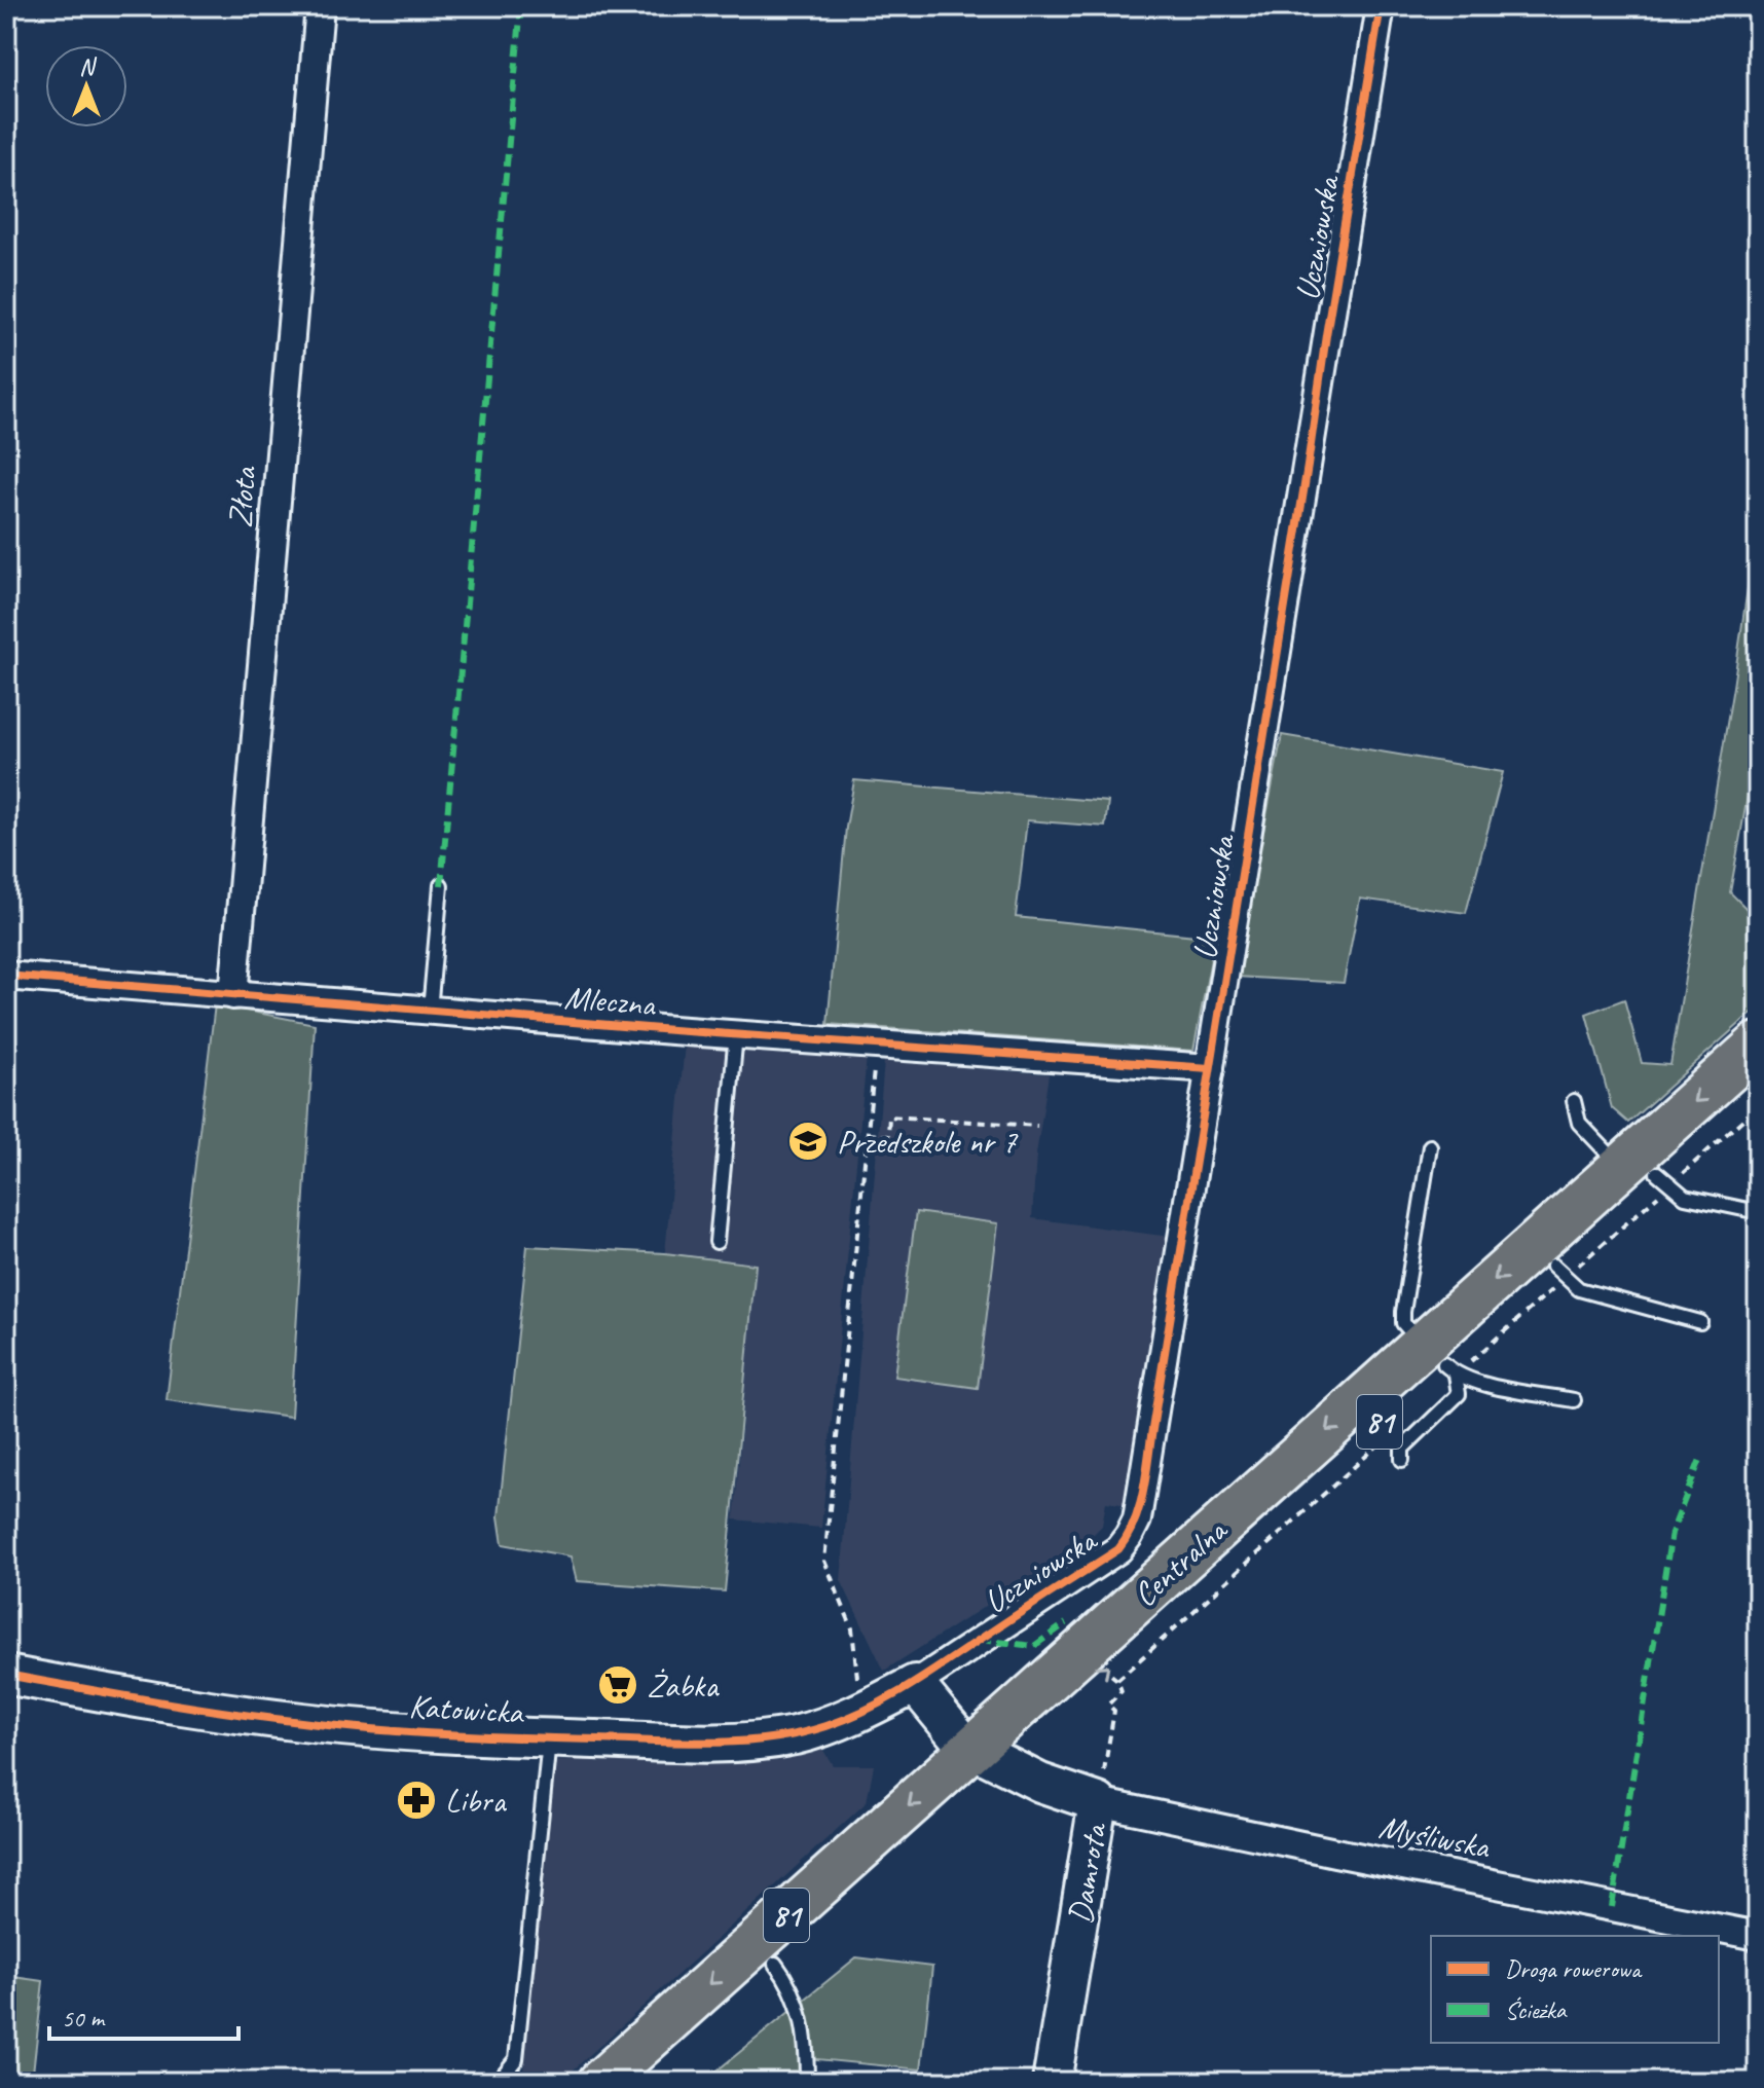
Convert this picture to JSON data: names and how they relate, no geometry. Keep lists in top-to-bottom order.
{
  "streets": {
    "main road": ["81", "Centralna"],
    "street": [
      "Uczniowska",
      "Złota",
      "Mleczna",
      "Katowicka",
      "Myśliwska",
      "Damrota"
    ]
  },
  "crossings": [
    ["Uczniowska", "Mleczna"],
    ["Uczniowska", "Katowicka"],
    ["Złota", "Mleczna"],
    ["Centralna", "Damrota"],
    ["Myśliwska", "Damrota"]
  ],
  "places": {
    "school or university": ["Przedszkole nr 7"],
    "supermarket": ["Żabka"],
    "pharmacy": ["Libra"]
  },
  "legend": ["Droga rowerowa", "Ścieżka"],
  "scale_bar": "50 m",
  "north": "top"
}
